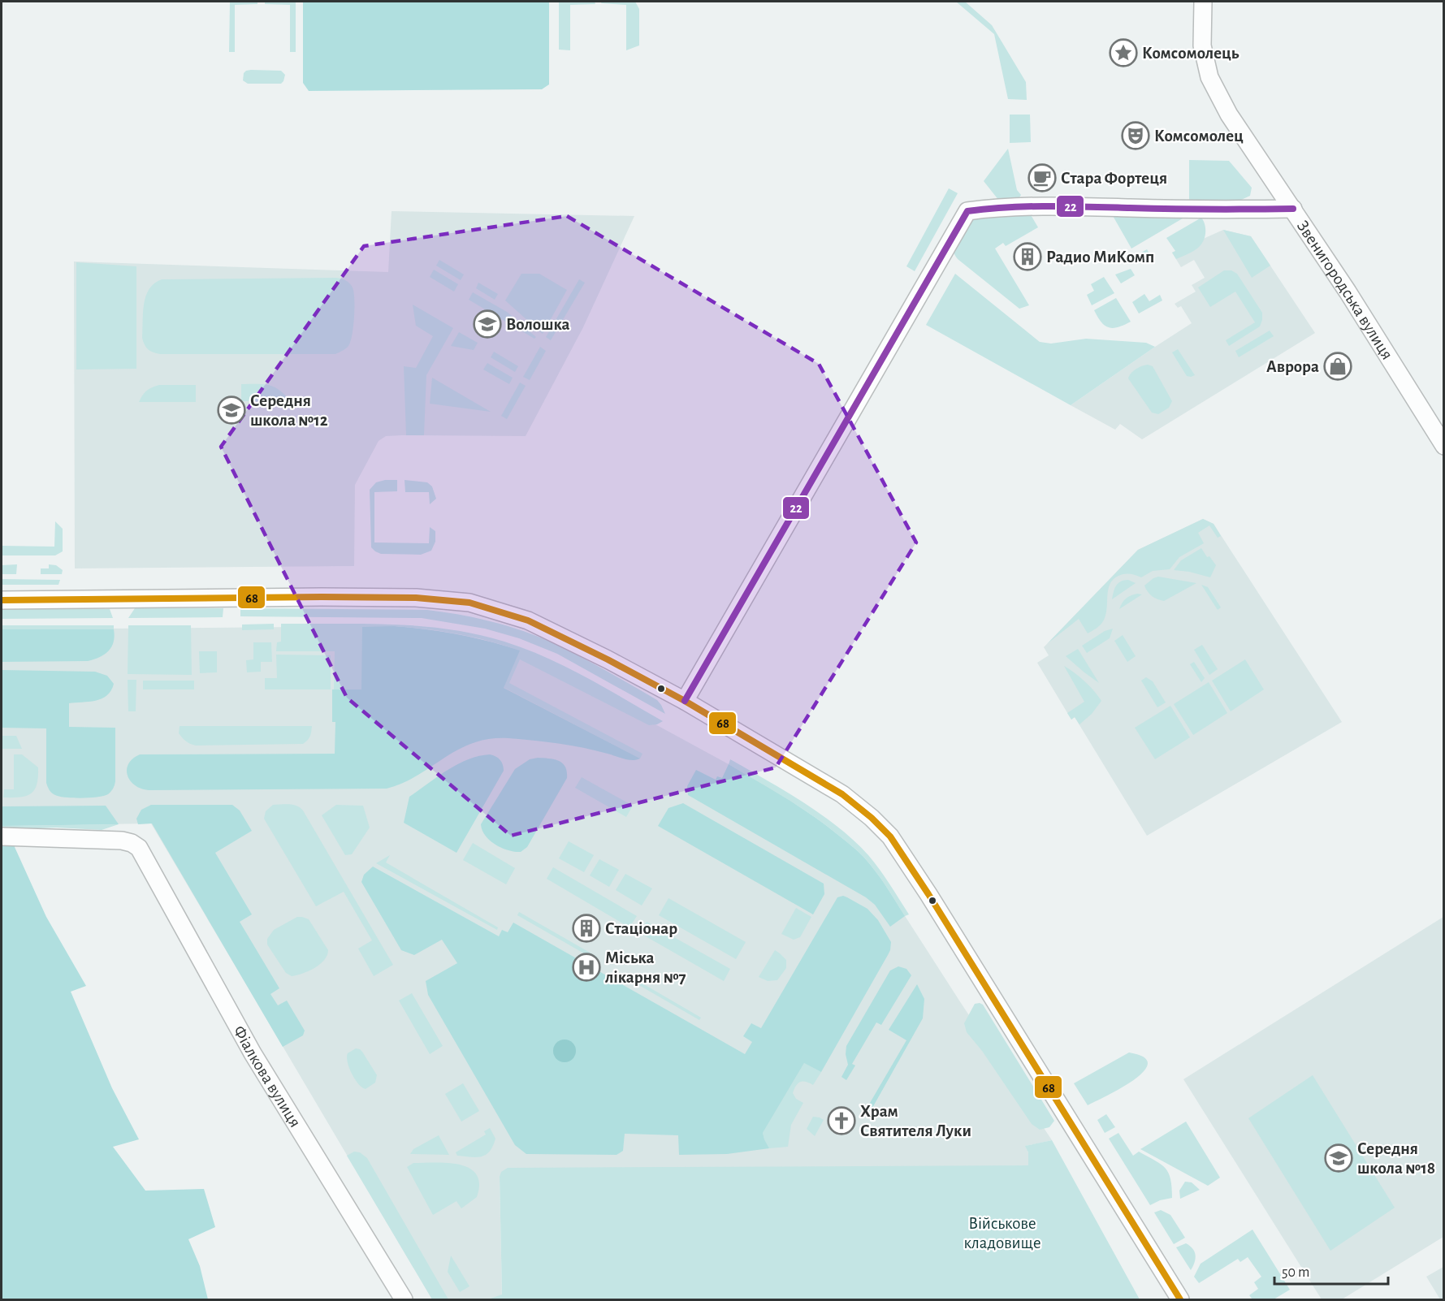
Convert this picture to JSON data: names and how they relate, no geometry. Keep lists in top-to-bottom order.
{
  "streets": {
    "street": ["Звенигородська вулиця", "Фіалкова вулиця"]
  },
  "parks": ["Військове кладовище"],
  "places": {
    "place": ["Комсомолець"],
    "theatre": ["Комсомолец"],
    "cafe": ["Стара Фортеця"],
    "building": ["Радио МиКомп", "Стаціонар"],
    "school or university": ["Волошка", "Середня школа №12", "Середня школа №18"],
    "shop": ["Аврора"],
    "hospital": ["Міська лікарня №7"],
    "church": ["Храм Святителя Луки"]
  },
  "lines": ["transit line 22", "transit line 68"],
  "scale_bar": "50 m"
}
